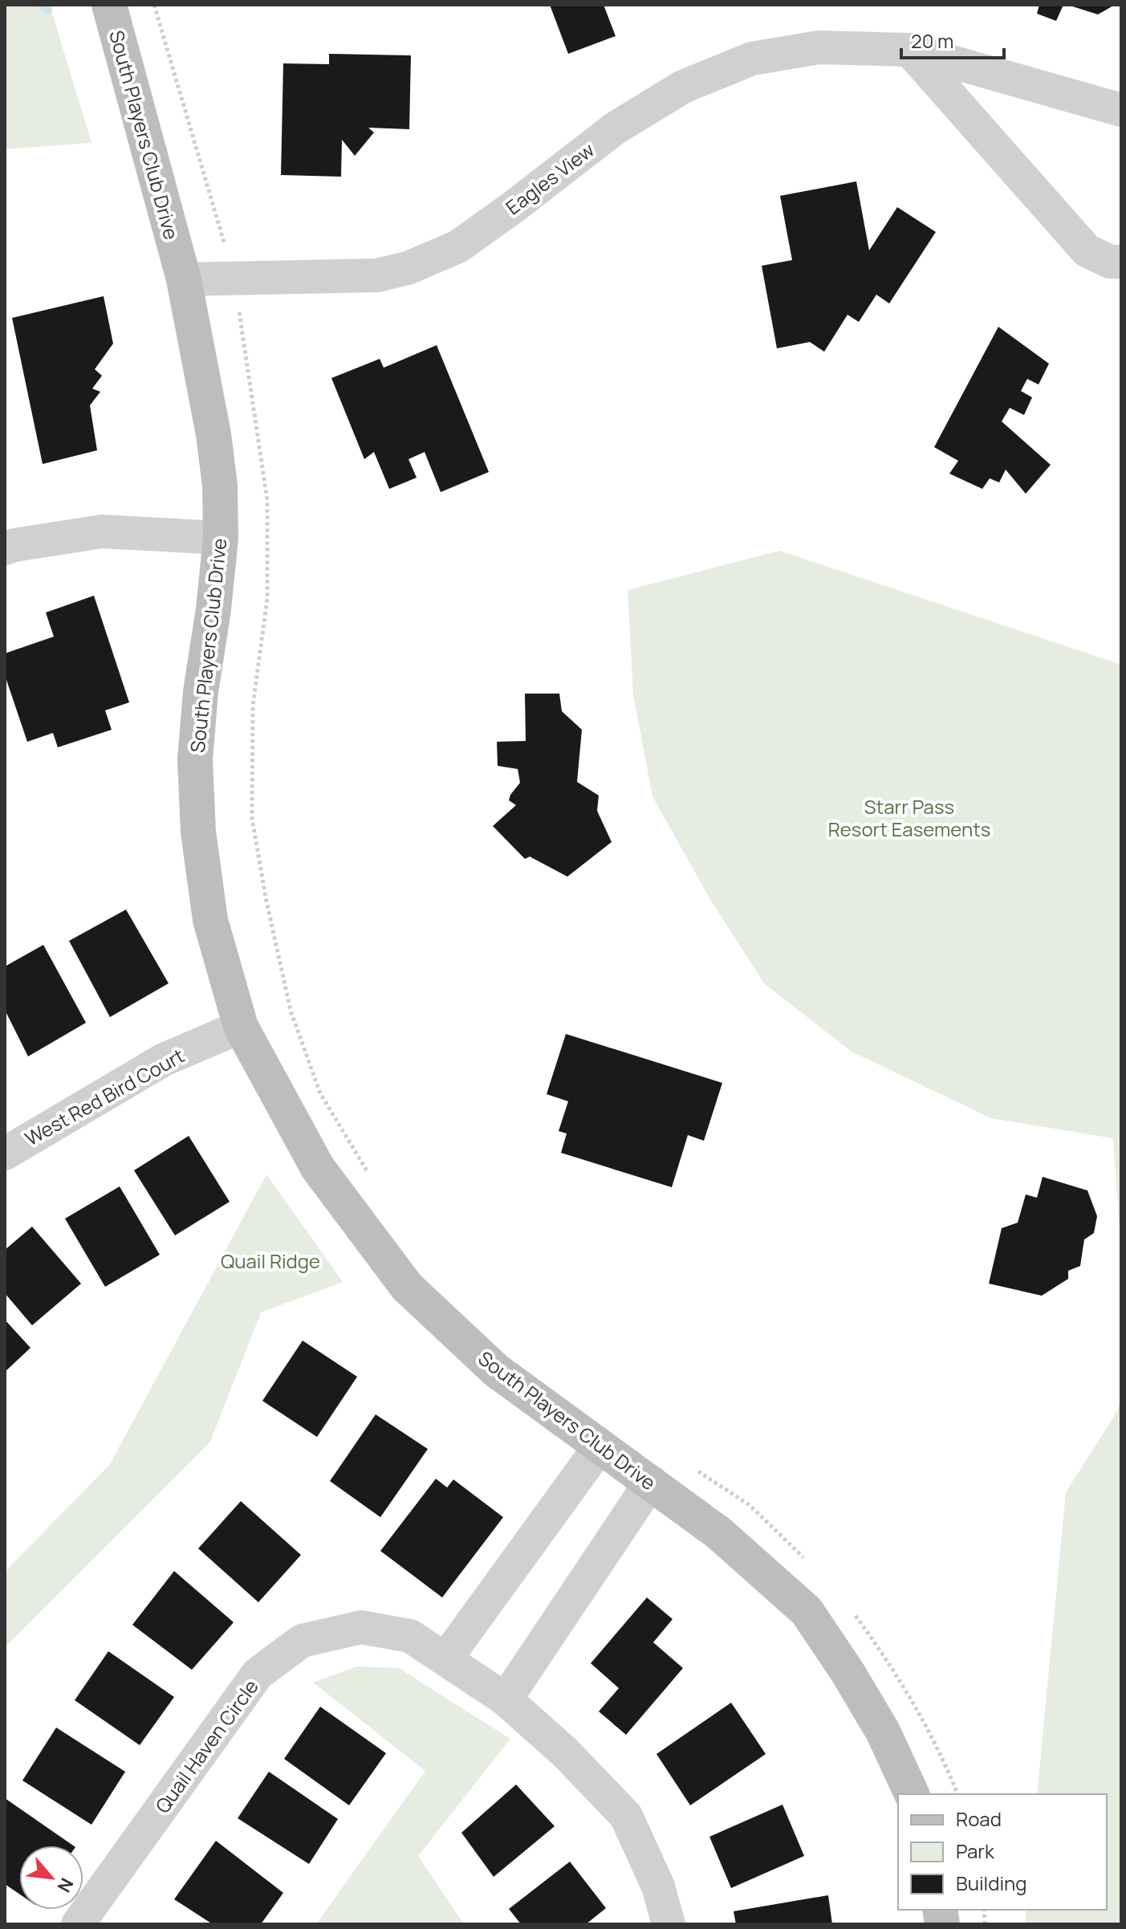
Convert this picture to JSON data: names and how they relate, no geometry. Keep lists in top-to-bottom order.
{
  "streets": {
    "street": [
      "South Players Club Drive",
      "Eagles View",
      "West Red Bird Court",
      "Quail Haven Circle"
    ]
  },
  "crossings": [
    ["South Players Club Drive", "Eagles View"],
    ["South Players Club Drive", "West Red Bird Court"]
  ],
  "parks": ["Starr Pass Resort Easements", "Quail Ridge"],
  "legend": ["Road", "Park", "Building"],
  "scale_bar": "20 m",
  "north": "bottom right"
}
